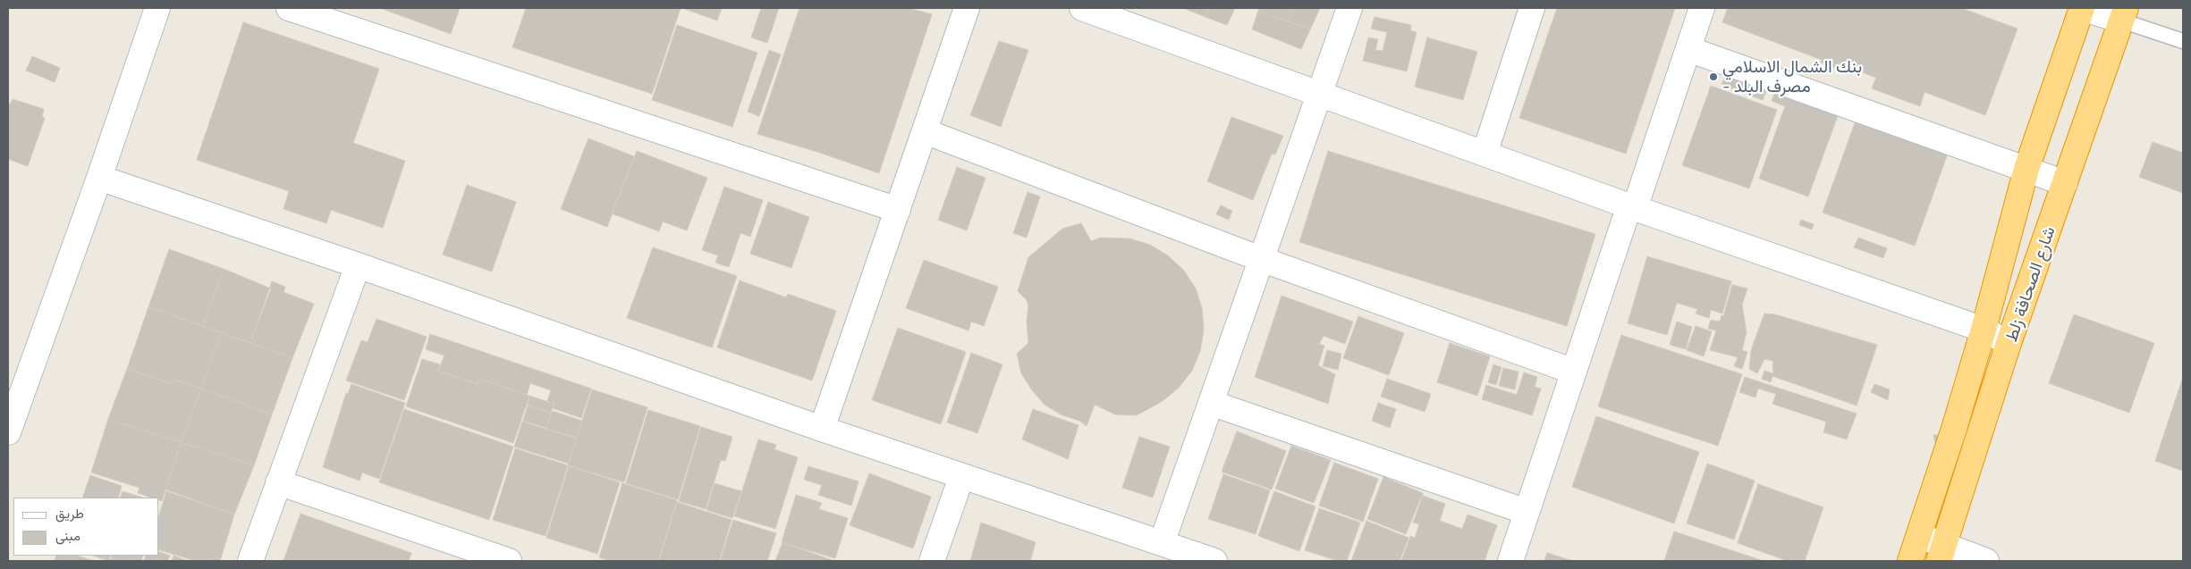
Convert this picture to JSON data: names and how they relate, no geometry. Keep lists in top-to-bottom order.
{
  "streets": {
    "highway": ["شارع الصحافة زلط"]
  },
  "places": ["بنك الشمال الاسلامي - مصرف البلد"],
  "legend": ["طريق", "مبنى"]
}
